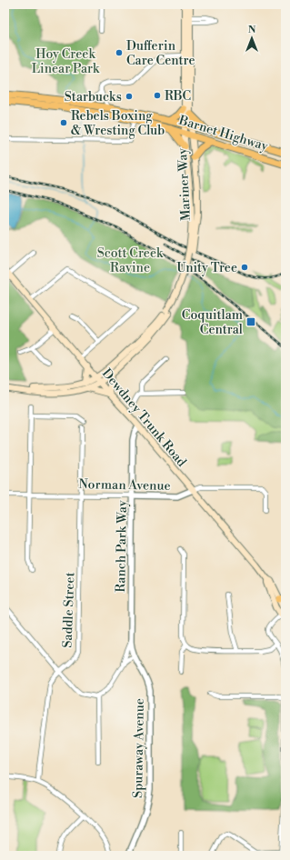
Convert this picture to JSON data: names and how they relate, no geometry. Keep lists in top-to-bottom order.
{
  "streets": {
    "main road": ["Barnet Highway", "Mariner Way", "Dewdney Trunk Road"],
    "street": [
      "Norman Avenue",
      "Ranch Park Way",
      "Saddle Street",
      "Spuraway Avenue"
    ]
  },
  "crossings": [
    ["Barnet Highway", "Mariner Way"],
    ["Mariner Way", "Dewdney Trunk Road"],
    ["Dewdney Trunk Road", "Norman Avenue"],
    ["Dewdney Trunk Road", "Ranch Park Way"],
    ["Norman Avenue", "Ranch Park Way"],
    ["Norman Avenue", "Saddle Street"],
    ["Ranch Park Way", "Spuraway Avenue"]
  ],
  "parks": ["Hoy Creek Linear Park", "Scott Creek Ravine"],
  "places": {
    "other": [
      "Dufferin Care Centre",
      "RBC",
      "Starbucks",
      "Rebels Boxing & Wresting Club",
      "Unity Tree"
    ],
    "transit": ["Coquitlam Central"]
  },
  "north": "top"
}
